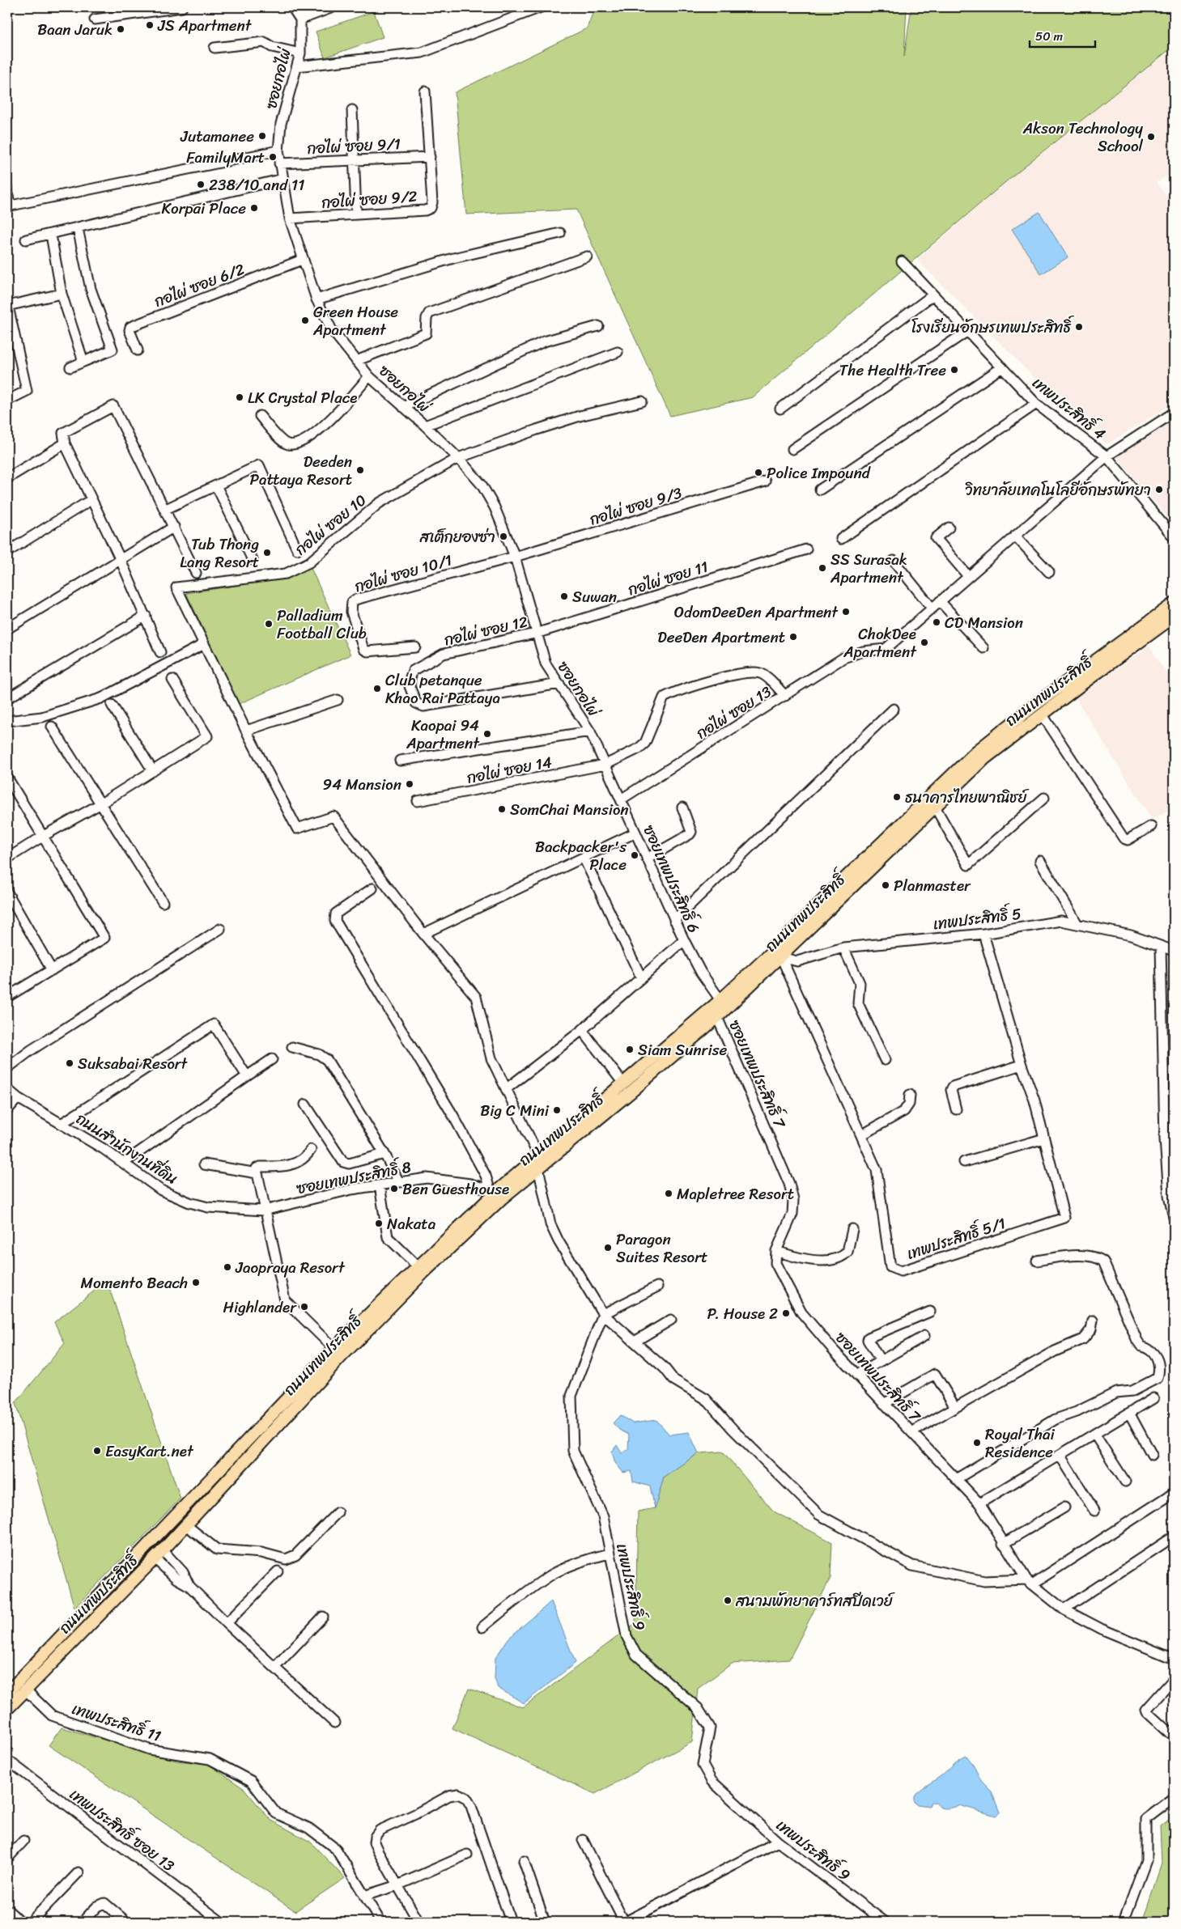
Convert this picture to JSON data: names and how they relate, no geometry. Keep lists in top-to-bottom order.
{
  "streets": {
    "main road": ["ถนนเทพประสิทธิ์"],
    "street": [
      "ซอยกอไผ่",
      "กอไผ่ ซอย 9/1",
      "กอไผ่ ซอย 9/2",
      "กอไผ่ ซอย 6/2",
      "เทพประสิทธิ์ 4",
      "กอไผ่ ซอย 9/3",
      "กอไผ่ ซอย 10",
      "กอไผ่ ซอย 10/1",
      "กอไผ่ ซอย 11",
      "กอไผ่ ซอย 12",
      "กอไผ่ ซอย 13",
      "กอไผ่ ซอย 14",
      "ซอยเทพประสิทธิ์ 6",
      "เทพประสิทธิ์ 5",
      "ซอยเทพประสิทธิ์ 7",
      "ถนนสำนักงานที่ดิน",
      "ซอยเทพประสิทธิ์ 8",
      "เทพประสิทธิ์ 5/1",
      "เทพประสิทธิ์ 9",
      "เทพประสิทธิ์ 11",
      "เทพประสิทธิ์ ซอย 13"
    ]
  },
  "crossings": [
    ["ซอยกอไผ่", "กอไผ่ ซอย 9/1"],
    ["ซอยกอไผ่", "กอไผ่ ซอย 9/2"],
    ["ซอยกอไผ่", "กอไผ่ ซอย 6/2"],
    ["ซอยกอไผ่", "กอไผ่ ซอย 9/3"],
    ["ซอยกอไผ่", "กอไผ่ ซอย 10"],
    ["ซอยกอไผ่", "กอไผ่ ซอย 10/1"],
    ["ซอยกอไผ่", "กอไผ่ ซอย 11"],
    ["ซอยกอไผ่", "กอไผ่ ซอย 12"],
    ["ซอยกอไผ่", "กอไผ่ ซอย 14"],
    ["ซอยกอไผ่", "ซอยเทพประสิทธิ์ 6"],
    ["กอไผ่ ซอย 9/1", "กอไผ่ ซอย 9/2"],
    ["เทพประสิทธิ์ 4", "กอไผ่ ซอย 13"],
    ["กอไผ่ ซอย 9/3", "กอไผ่ ซอย 10/1"],
    ["กอไผ่ ซอย 11", "กอไผ่ ซอย 12"],
    ["ถนนเทพประสิทธิ์", "ซอยเทพประสิทธิ์ 6"],
    ["ถนนเทพประสิทธิ์", "เทพประสิทธิ์ 5"],
    ["ถนนเทพประสิทธิ์", "ซอยเทพประสิทธิ์ 7"],
    ["ถนนเทพประสิทธิ์", "ซอยเทพประสิทธิ์ 8"],
    ["ถนนเทพประสิทธิ์", "เทพประสิทธิ์ 5/1"],
    ["ถนนเทพประสิทธิ์", "เทพประสิทธิ์ 11"],
    ["กอไผ่ ซอย 13", "กอไผ่ ซอย 14"],
    ["กอไผ่ ซอย 13", "ซอยเทพประสิทธิ์ 6"],
    ["กอไผ่ ซอย 14", "ซอยเทพประสิทธิ์ 6"],
    ["เทพประสิทธิ์ 5", "เทพประสิทธิ์ 5/1"],
    ["ถนนสำนักงานที่ดิน", "ซอยเทพประสิทธิ์ 8"]
  ],
  "places": [
    "JS Apartment",
    "Baan Jaruk",
    "Jutamanee",
    "Akson Technology School",
    "FamilyMart",
    "238/10 and 11",
    "Korpai Place",
    "Green House Apartment",
    "โรงเรียนอักษรเทพประสิทธิ์",
    "The Health Tree",
    "LK Crystal Place",
    "Deeden Pattaya Resort",
    "Police Impound",
    "วิทยาลัยเทคโนโลยีอักษรพัทยา",
    "สเต็กยองซ่า",
    "Tub Thong Lang Resort",
    "SS Surasak Apartment",
    "Suwan",
    "OdomDeeDen Apartment",
    "CD Mansion",
    "Palladium Football Club",
    "DeeDen Apartment",
    "ChokDee Apartment",
    "Club petanque Khao Rai Pattaya",
    "Kaopai 94 Apartment",
    "94 Mansion",
    "ธนาคารไทยพาณิชย์",
    "SomChai Mansion",
    "Backpacker's Place",
    "Planmaster",
    "Siam Sunrise",
    "Suksabai Resort",
    "Big C Mini",
    "Ben Guesthouse",
    "Mapletree Resort",
    "Nakata",
    "Paragon Suites Resort",
    "Jaopraya Resort",
    "Momento Beach",
    "Highlander",
    "P. House 2",
    "Royal Thai Residence",
    "EasyKart.net",
    "สนามพัทยาคาร์ทสปีดเวย์"
  ],
  "scale_bar": "50 m"
}
